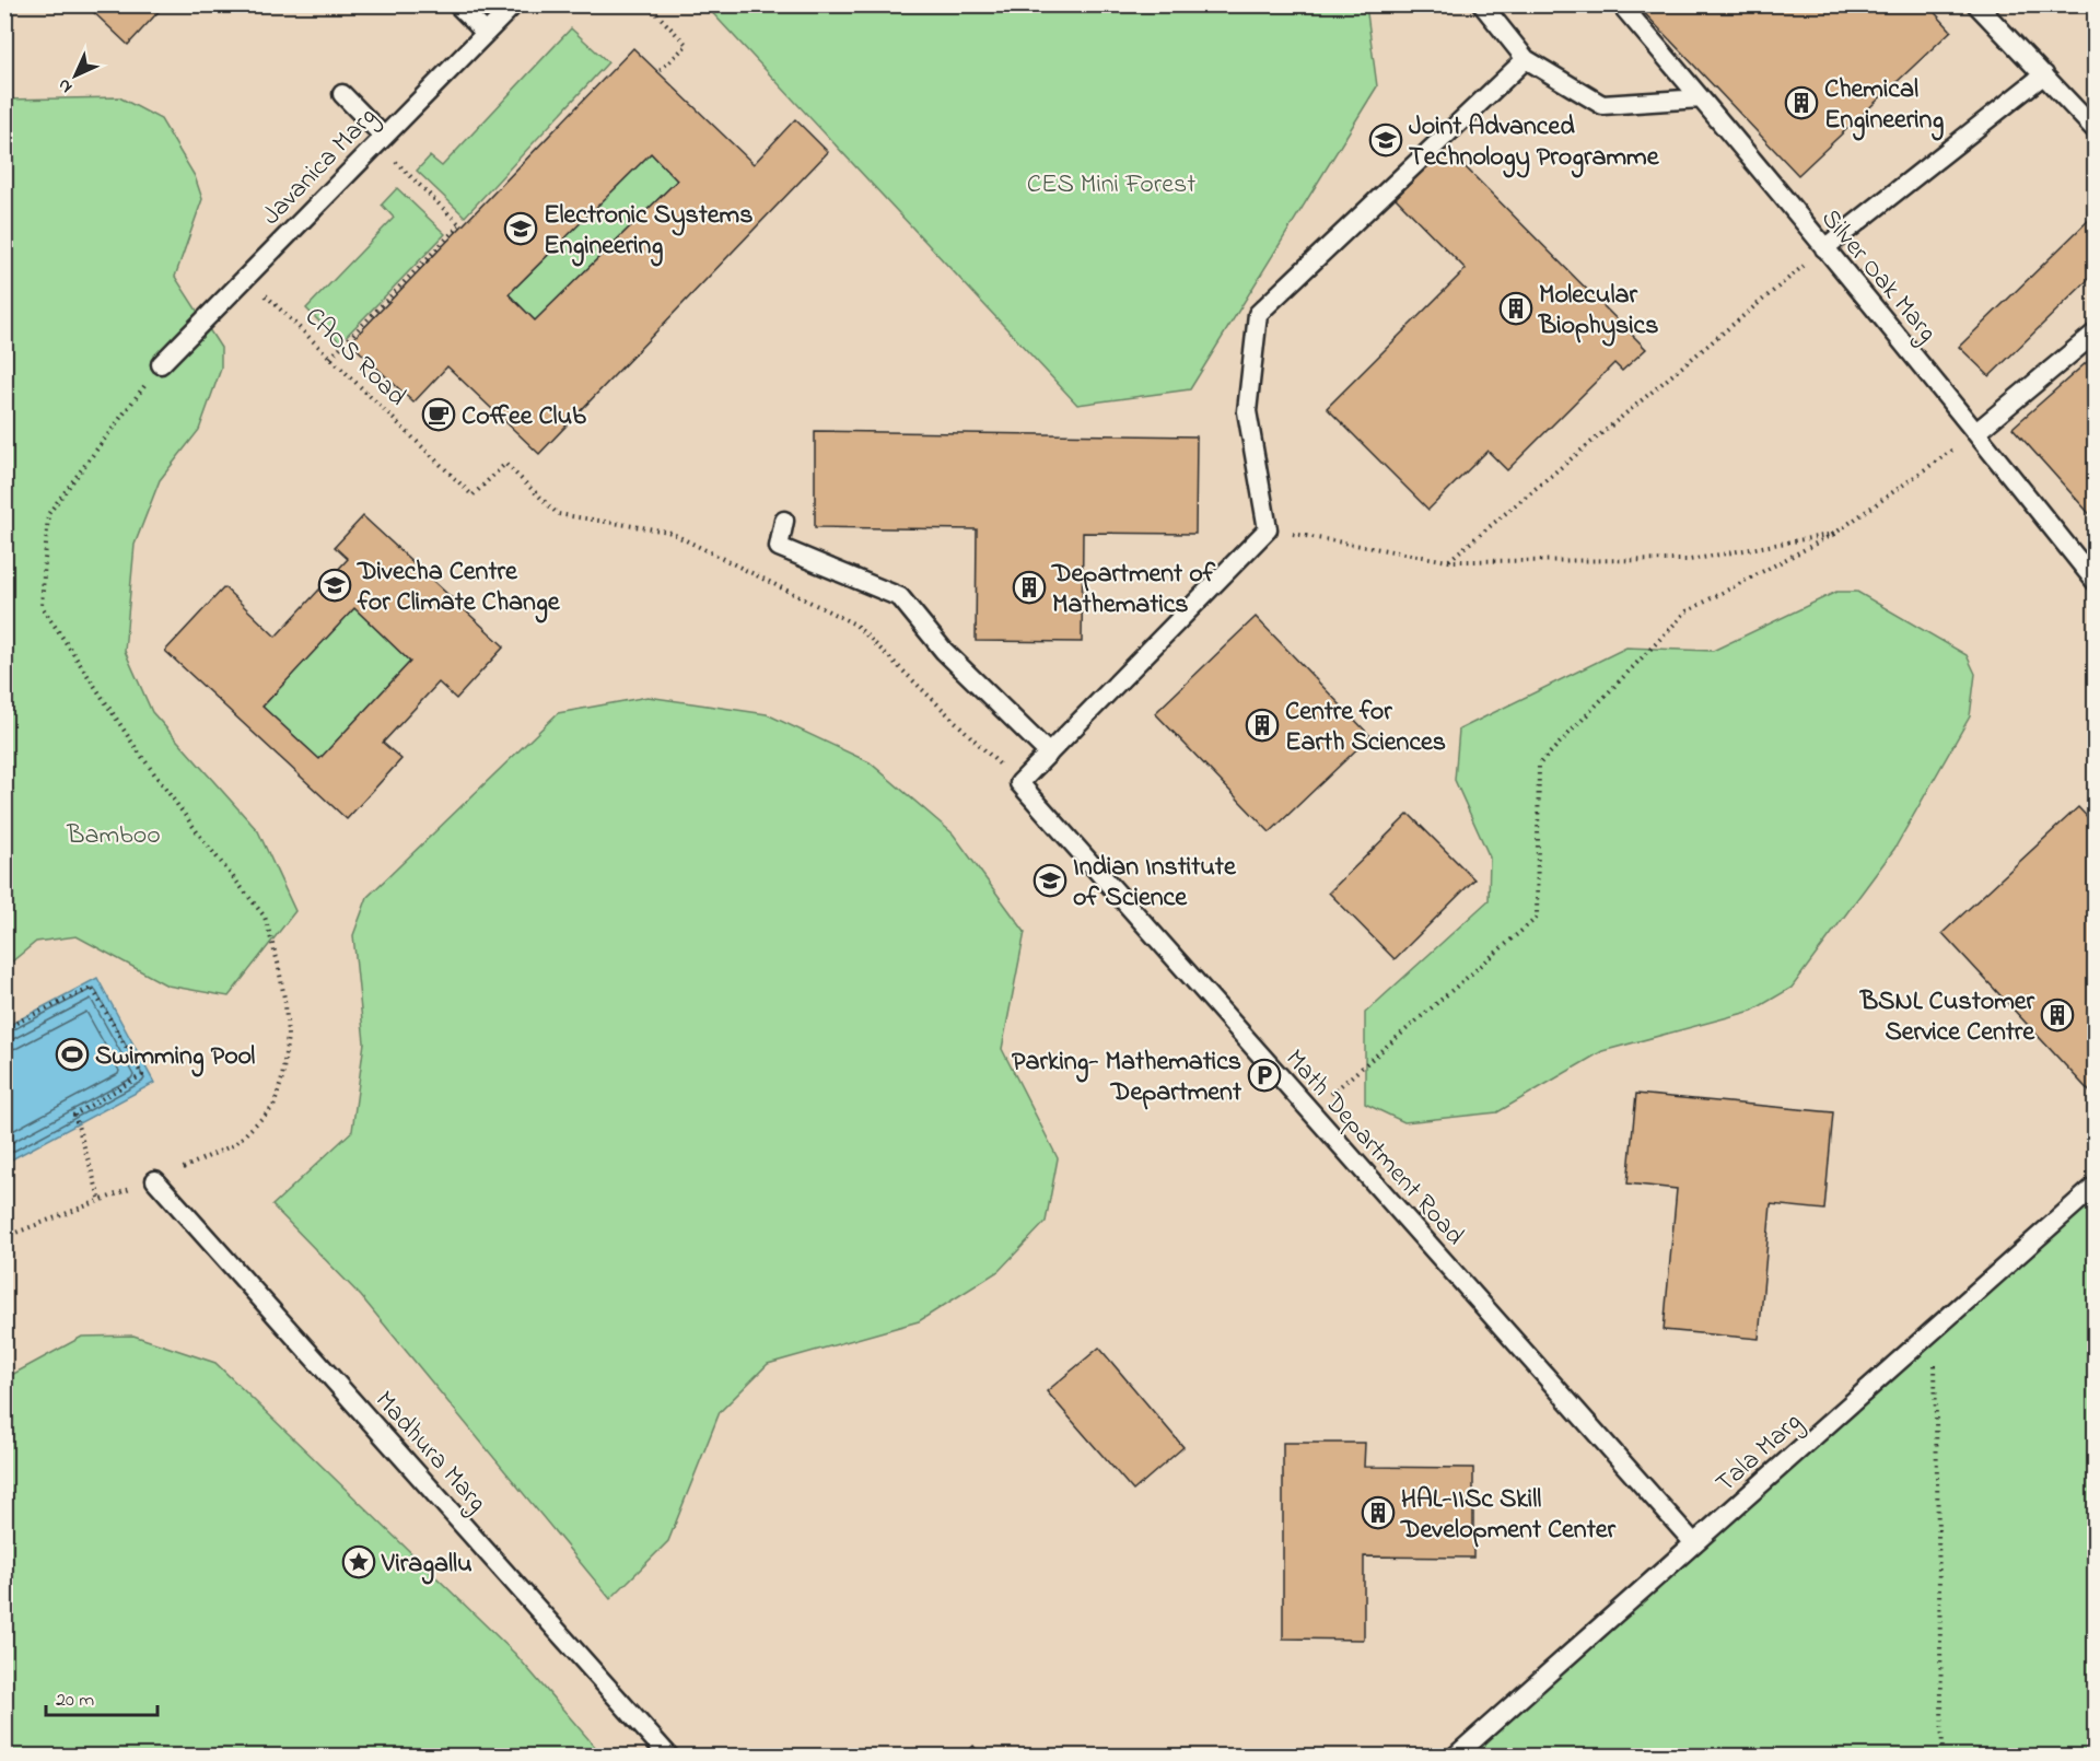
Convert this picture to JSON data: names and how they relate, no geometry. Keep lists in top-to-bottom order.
{
  "streets": {
    "lane": [
      "Javanica Marg",
      "Silver Oak Marg",
      "Math Department Road",
      "Madhura Marg",
      "Tala Marg"
    ],
    "path": ["CAOS Road"]
  },
  "crossings": [
    ["Javanica Marg", "CAOS Road"],
    ["CAOS Road", "Math Department Road"],
    ["Math Department Road", "Tala Marg"]
  ],
  "parks": ["CES Mini Forest", "Bamboo"],
  "places": {
    "building": [
      "Chemical Engineering",
      "Molecular Biophysics",
      "Department of Mathematics",
      "Centre for Earth Sciences",
      "BSNL Customer Service Centre",
      "HAL-IISc Skill Development Center"
    ],
    "school or university": [
      "Joint Advanced Technology Programme",
      "Electronic Systems Engineering",
      "Divecha Centre for Climate Change",
      "Indian Institute of Science"
    ],
    "cafe": ["Coffee Club"],
    "sports": ["Swimming Pool"],
    "parking": ["Parking- Mathematics Department"],
    "place": ["Viragallu"]
  },
  "scale_bar": "20 m",
  "north": "bottom left"
}
